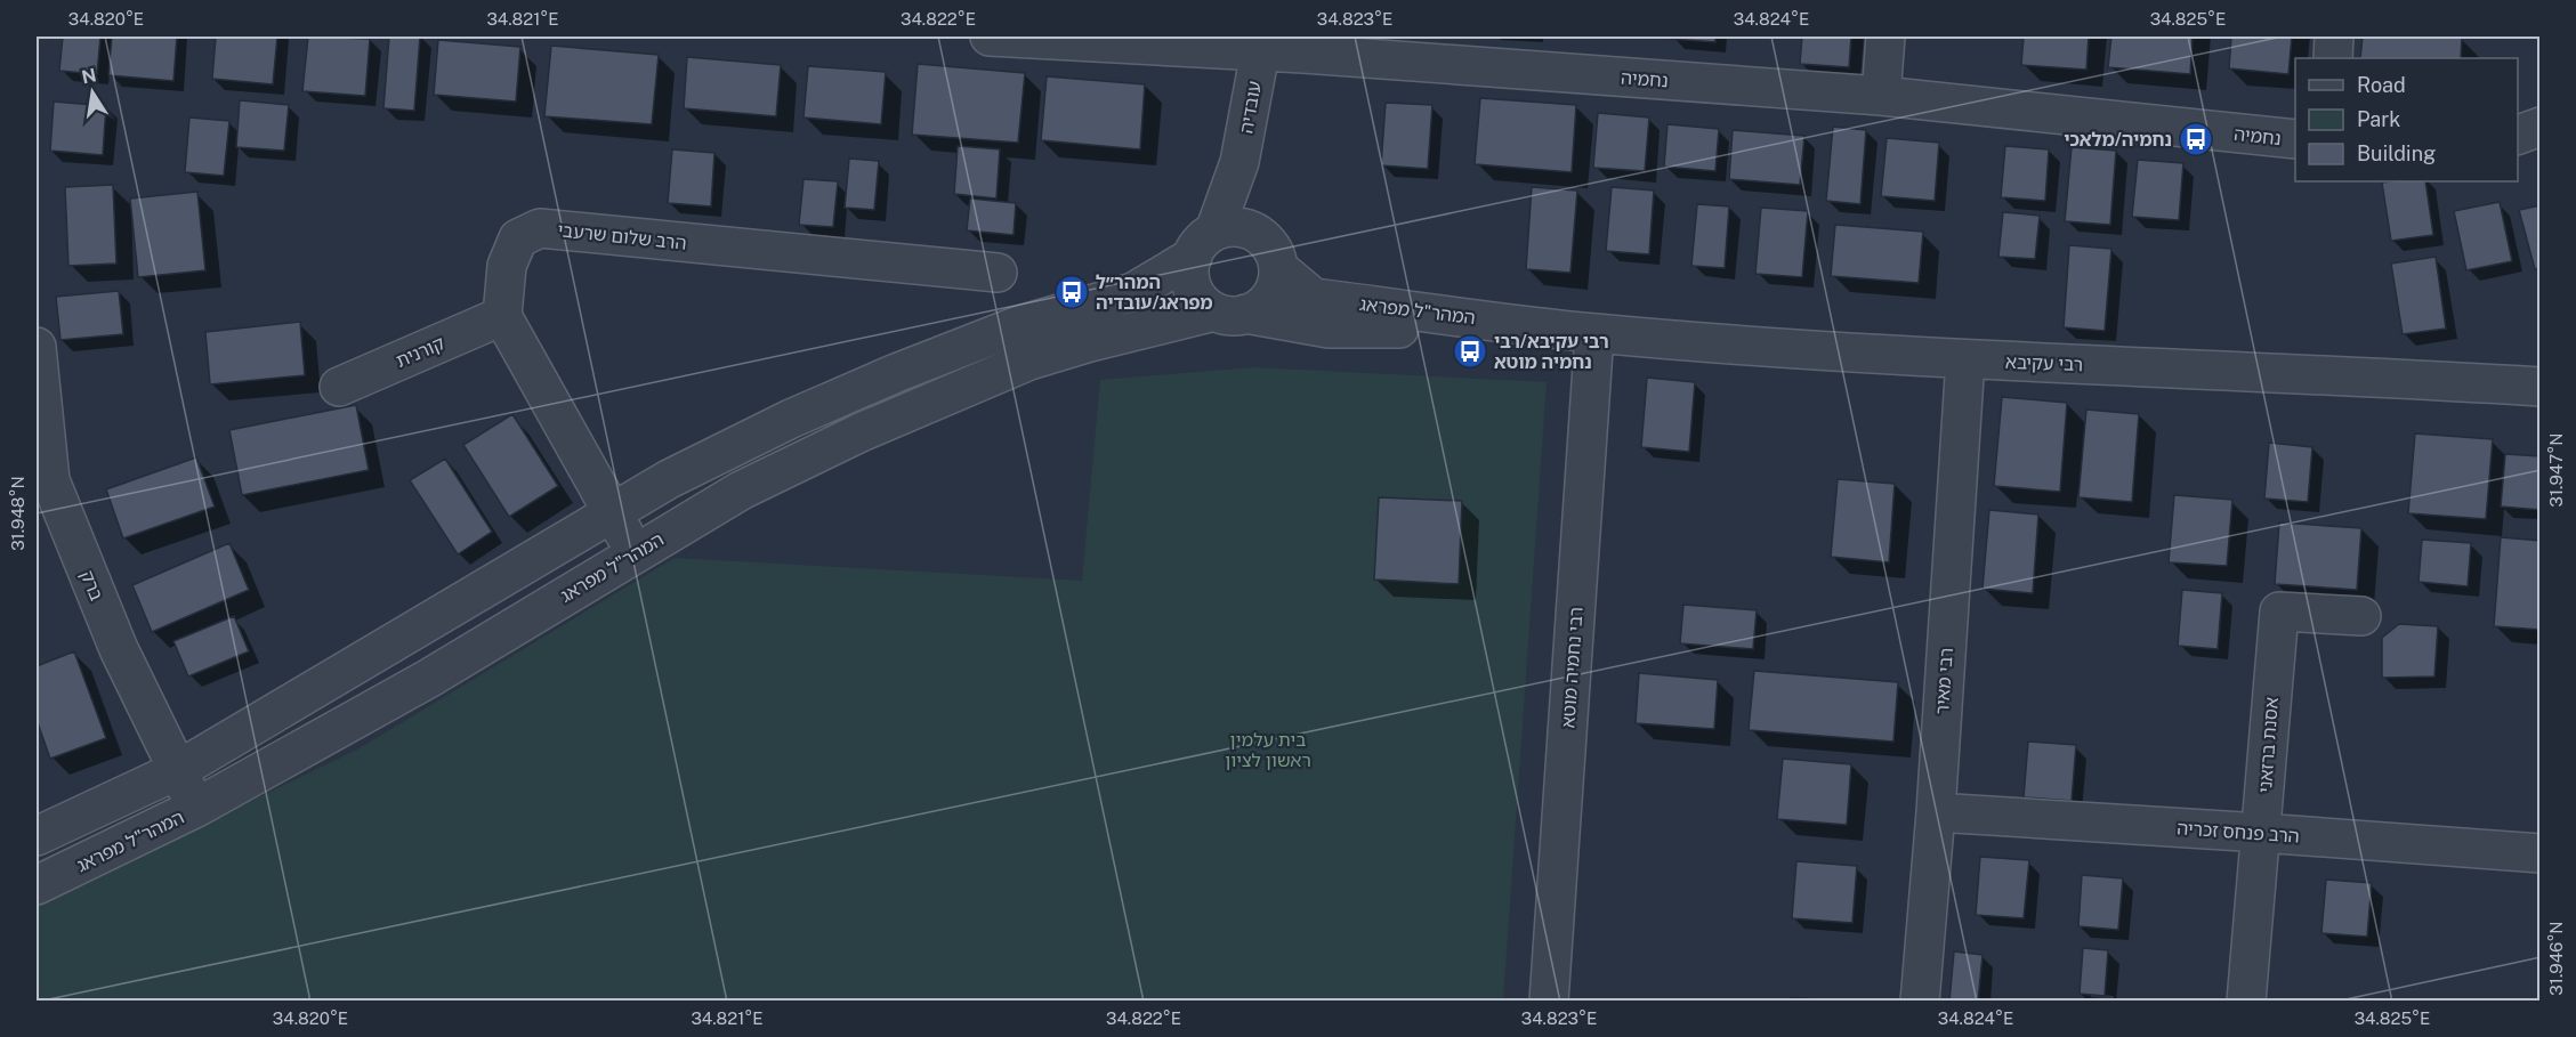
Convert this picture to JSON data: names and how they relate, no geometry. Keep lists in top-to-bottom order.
{
  "streets": {
    "street": [
      "נחמיה",
      "עובדיה",
      "הרב שלום שרעבי",
      "המהר\"ל מפראג",
      "קורנית",
      "רבי עקיבא",
      "ברק",
      "רבי נחמיה מוטא",
      "רבי מאיר",
      "אסנת ברזאני",
      "הרב פנחס זכריה"
    ]
  },
  "crossings": [
    ["נחמיה", "עובדיה"],
    ["עובדיה", "המהר\"ל מפראג"],
    ["הרב שלום שרעבי", "קורנית"],
    ["המהר\"ל מפראג", "רבי עקיבא"],
    ["המהר\"ל מפראג", "ברק"],
    ["רבי עקיבא", "רבי נחמיה מוטא"],
    ["רבי עקיבא", "רבי מאיר"],
    ["רבי מאיר", "הרב פנחס זכריה"],
    ["אסנת ברזאני", "הרב פנחס זכריה"]
  ],
  "parks": ["בית עלמין ראשון לציון"],
  "places": {
    "bus stop": ["נחמיה/מלאכי", "המהר״ל מפראג/עובדיה", "רבי עקיבא/רבי נחמיה מוטא"]
  },
  "legend": ["Road", "Park", "Building"],
  "north": "top",
  "coordinates": [
    "34.820°E",
    "34.821°E",
    "34.822°E",
    "34.823°E",
    "34.824°E",
    "34.825°E",
    "31.947°N",
    "31.948°N",
    "31.946°N"
  ]
}
